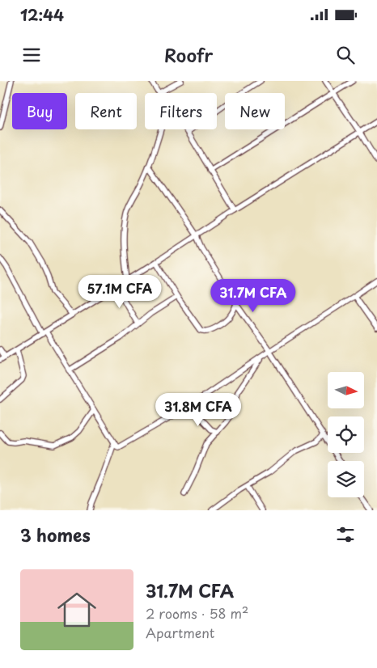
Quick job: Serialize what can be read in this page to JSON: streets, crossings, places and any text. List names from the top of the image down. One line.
{"north":"right","page":{"status":"12:44","header":"Roofr","chip":["Buy","Rent","Filters","New"],"price":["57.1M CFA","31.7M CFA","31.8M CFA"],"heading":"3 homes","list":[{"name":"31.7M CFA","note":"2 rooms · 58 m² · Apartment"}]}}
